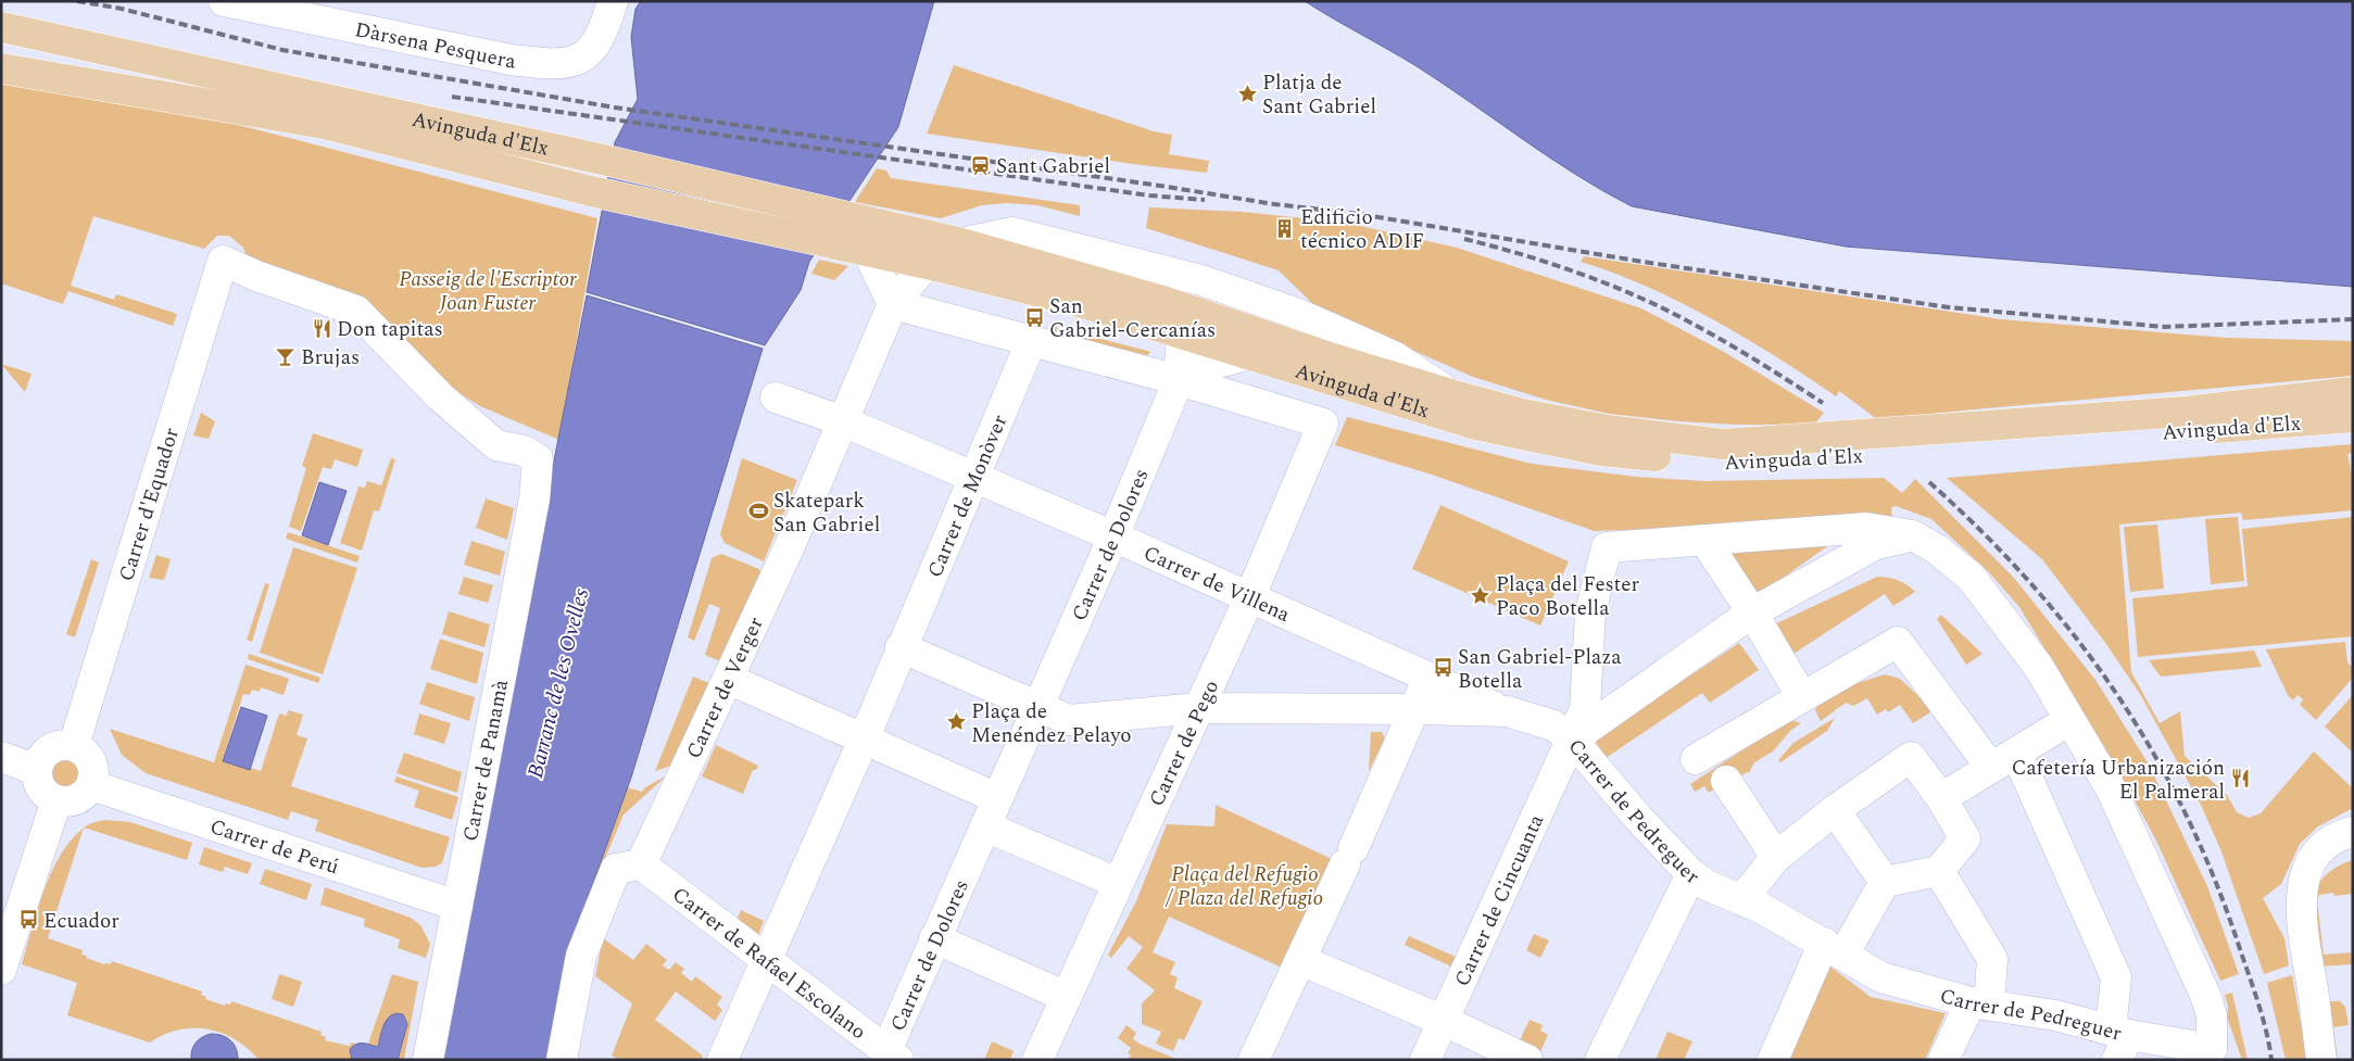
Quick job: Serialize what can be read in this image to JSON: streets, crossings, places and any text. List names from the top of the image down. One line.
{"streets":{"main road":["Avinguda d'Elx"],"street":["Dàrsena Pesquera","Carrer de Monòver","Carrer d'Equador","Carrer de Dolores","Carrer de Villena","Carrer de Verger","Carrer de Pego","Carrer de Panamà","Carrer de Pedreguer","Carrer de Perú","Carrer de Cincuanta","Carrer de Rafael Escolano"]},"crossings":[["Avinguda d'Elx","Carrer de Verger"],["Carrer de Monòver","Carrer de Villena"],["Carrer d'Equador","Carrer de Panamà"],["Carrer d'Equador","Carrer de Perú"],["Carrer de Dolores","Carrer de Villena"],["Carrer de Dolores","Carrer de Pego"],["Carrer de Dolores","Carrer de Pedreguer"],["Carrer de Dolores","Carrer de Rafael Escolano"],["Carrer de Villena","Carrer de Verger"],["Carrer de Villena","Carrer de Pego"],["Carrer de Villena","Carrer de Pedreguer"],["Carrer de Verger","Carrer de Rafael Escolano"],["Carrer de Pego","Carrer de Pedreguer"],["Carrer de Panamà","Carrer de Perú"],["Carrer de Pedreguer","Carrer de Cincuanta"]],"water":["Barranc de les Ovelles"],"parks":["Passeig de l'Escriptor Joan Fuster","Plaça del Refugio / Plaza del Refugio"],"places":{"place":["Platja de Sant Gabriel","Plaça del Fester Paco Botella","Plaça de Menéndez Pelayo"],"station":["Sant Gabriel"],"building":["Edificio técnico ADIF"],"bus stop":["San Gabriel-Cercanías","San Gabriel-Plaza Botella","Ecuador"],"restaurant":["Don tapitas","Cafetería Urbanización El Palmeral"],"bar":["Brujas"],"sports":["Skatepark San Gabriel"]}}
